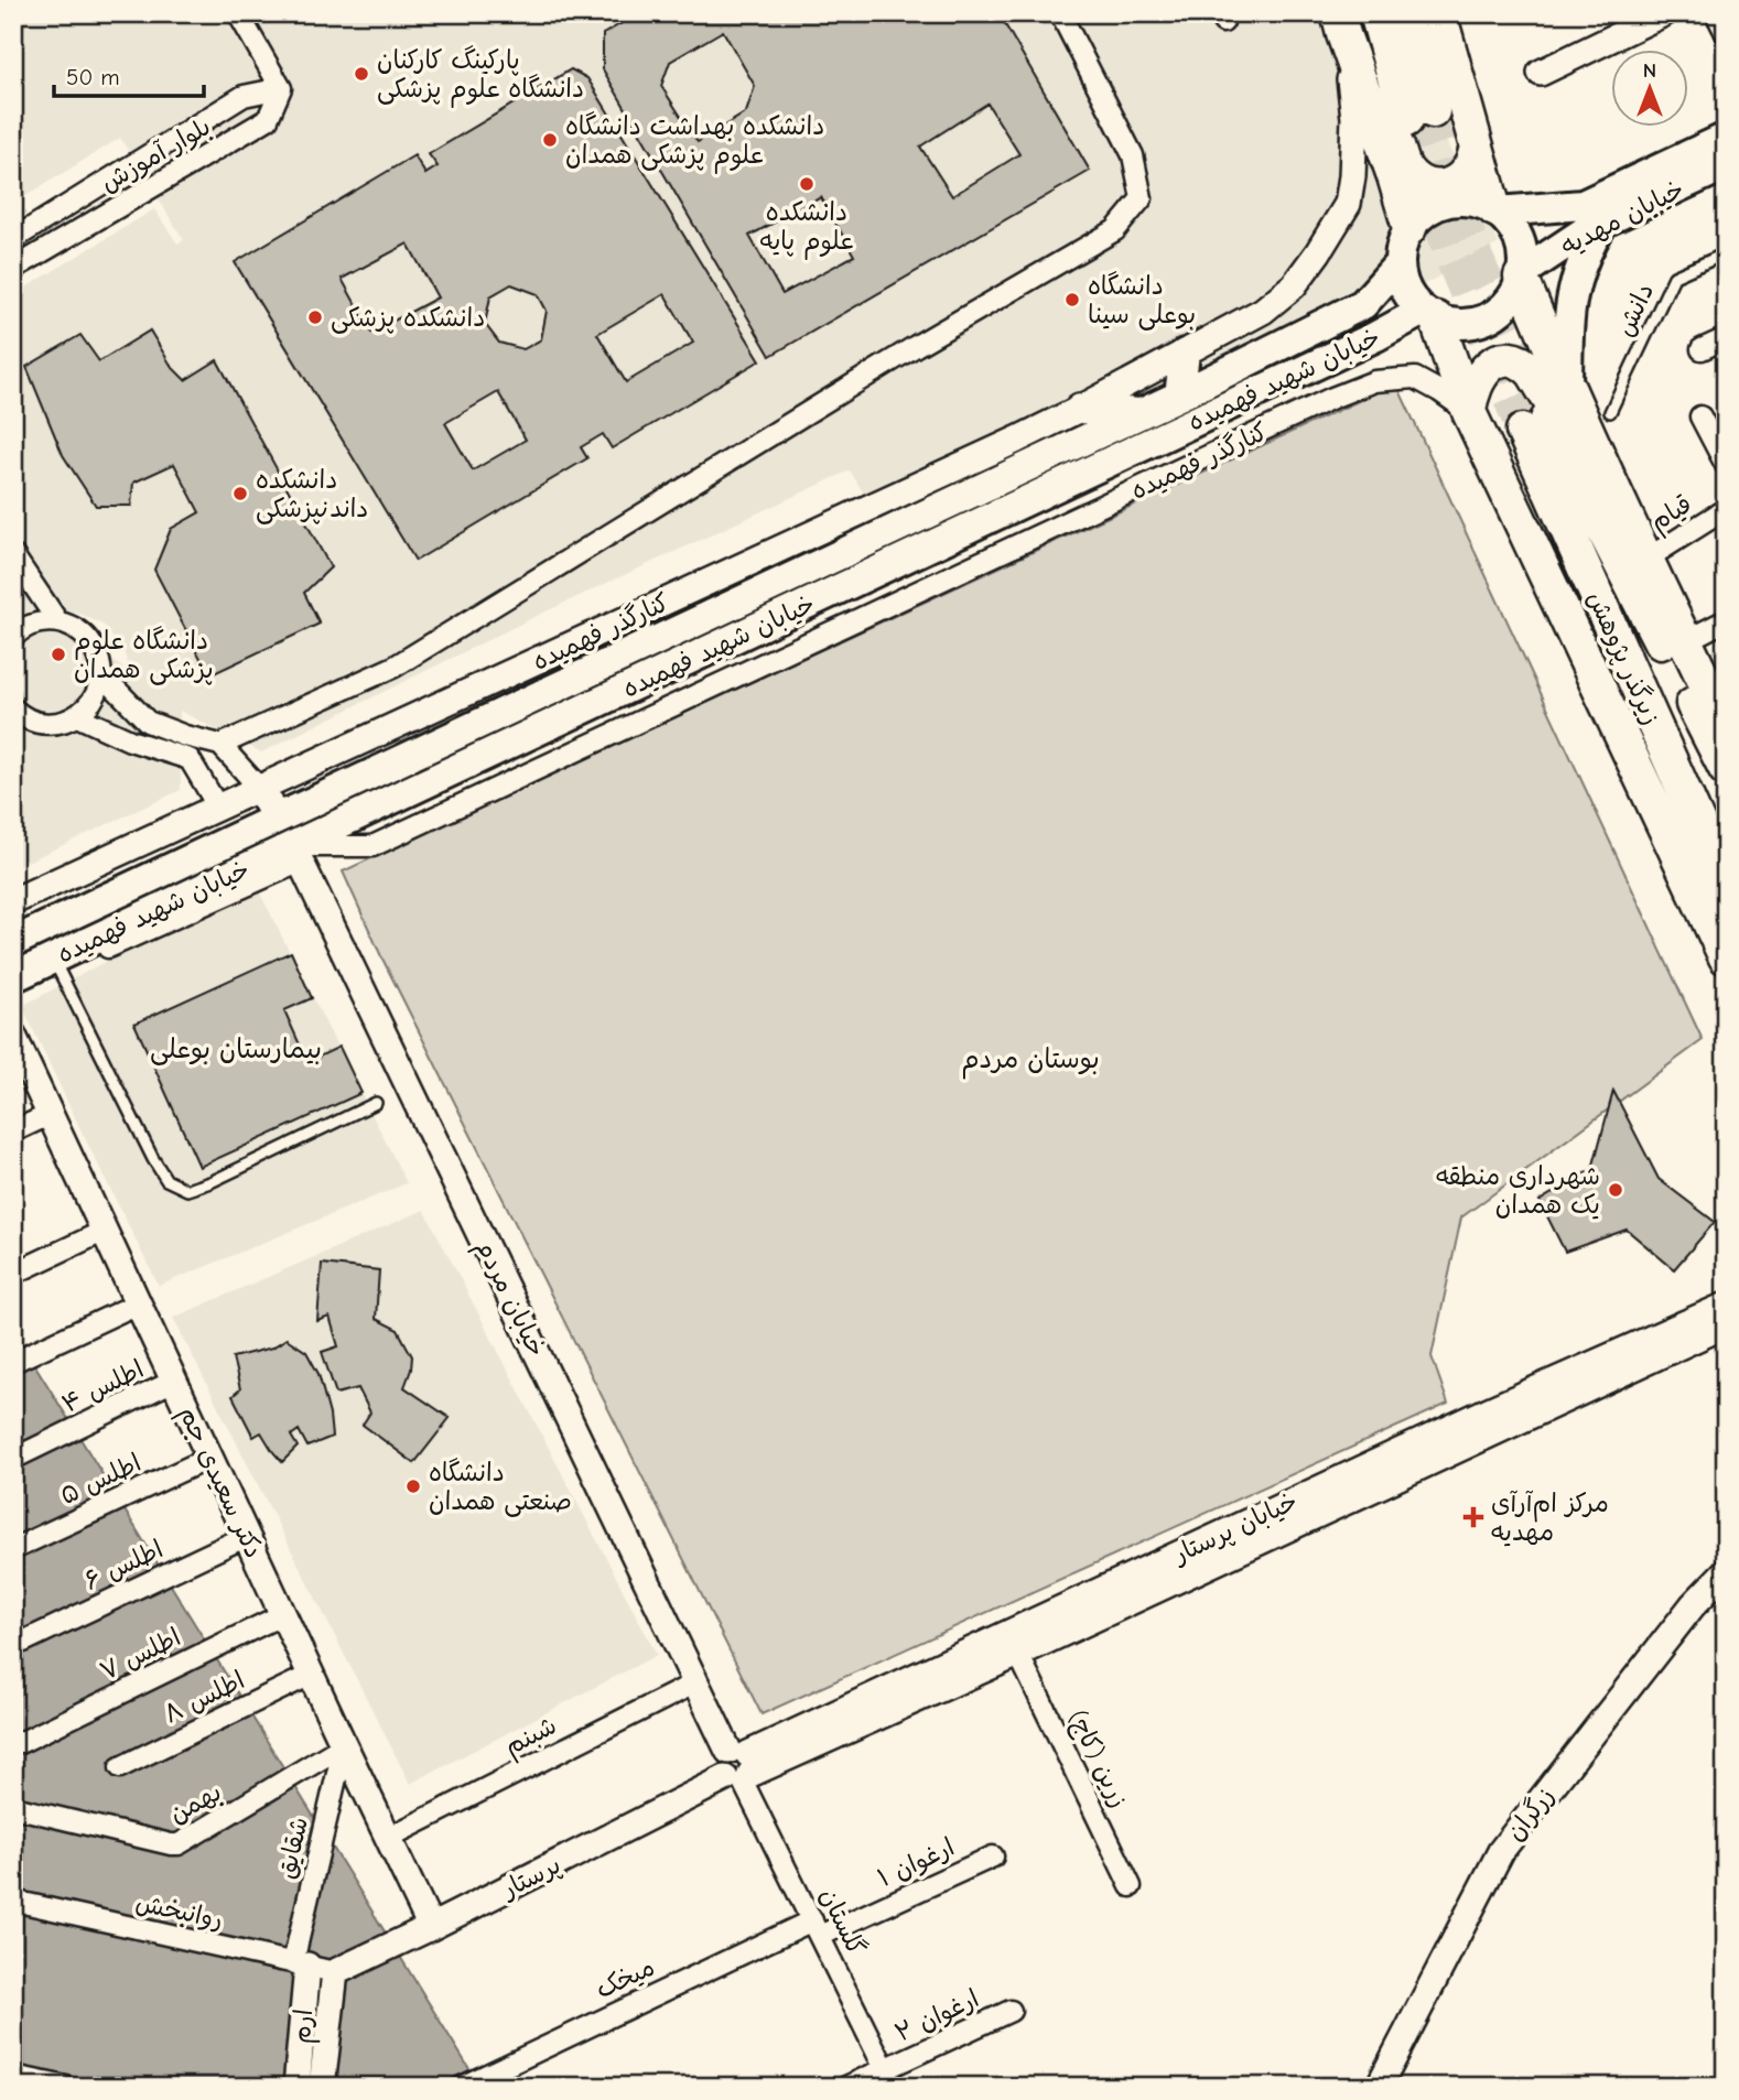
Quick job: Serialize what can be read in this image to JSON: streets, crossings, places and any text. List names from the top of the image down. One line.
{"streets":{"highway":["زیرگذر پژوهش"],"main road":["خیابان مهدیه","خیابان شهید فهمیده"],"street":["بلوار آموزش","کنارگذر فهمیده","قیام","خیابان مردم","اطلس ۴","اطلس ۵","دکتر سعیدی جم","خیابان پرستار","اطلس ۶","اطلس ۷","اطلس ۸","شبنم","زرین (کاج)","بهمن","زرگران","شقایق","ارغوان ۱","پرستار","روانبخش","گلستان","میخک","ارغوان ۲","ارم"],"lane":["دانش"]},"crossings":[["خیابان مهدیه","خیابان شهید فهمیده"],["خیابان شهید فهمیده","کنارگذر فهمیده"],["خیابان شهید فهمیده","خیابان مردم"],["کنارگذر فهمیده","خیابان مردم"],["خیابان مردم","خیابان پرستار"],["خیابان مردم","شبنم"],["خیابان مردم","پرستار"],["خیابان مردم","گلستان"],["اطلس ۴","دکتر سعیدی جم"],["اطلس ۵","دکتر سعیدی جم"],["دکتر سعیدی جم","اطلس ۶"],["دکتر سعیدی جم","اطلس ۷"],["دکتر سعیدی جم","اطلس ۸"],["دکتر سعیدی جم","شبنم"],["دکتر سعیدی جم","بهمن"],["دکتر سعیدی جم","شقایق"],["دکتر سعیدی جم","پرستار"],["خیابان پرستار","زرین (کاج)"],["خیابان پرستار","پرستار"],["خیابان پرستار","گلستان"],["بهمن","شقایق"],["شقایق","روانبخش"],["شقایق","ارم"],["ارغوان ۱","گلستان"],["ارغوان ۱","میخک"],["پرستار","روانبخش"],["پرستار","گلستان"],["پرستار","ارم"],["روانبخش","ارم"],["گلستان","میخک"],["گلستان","ارغوان ۲"]],"districts":["بیمارستان بوعلی","بوستان مردم"],"places":{"other":["پارکینگ کارکنان دانشگاه علوم پزشکی","دانشکده بهداشت دانشگاه علوم پزشکی همدان","دانشکده علوم پایه","دانشگاه بوعلی سینا","دانشکده پزشکی","دانشکده داندنپزشکی","دانشگاه علوم پزشکی همدان","شهرداری منطقه یک همدان","دانشگاه صنعتی همدان"],"health":["مرکز ام‌آر‌آی مهدیه"]},"scale_bar":"50 m","north":"top"}
